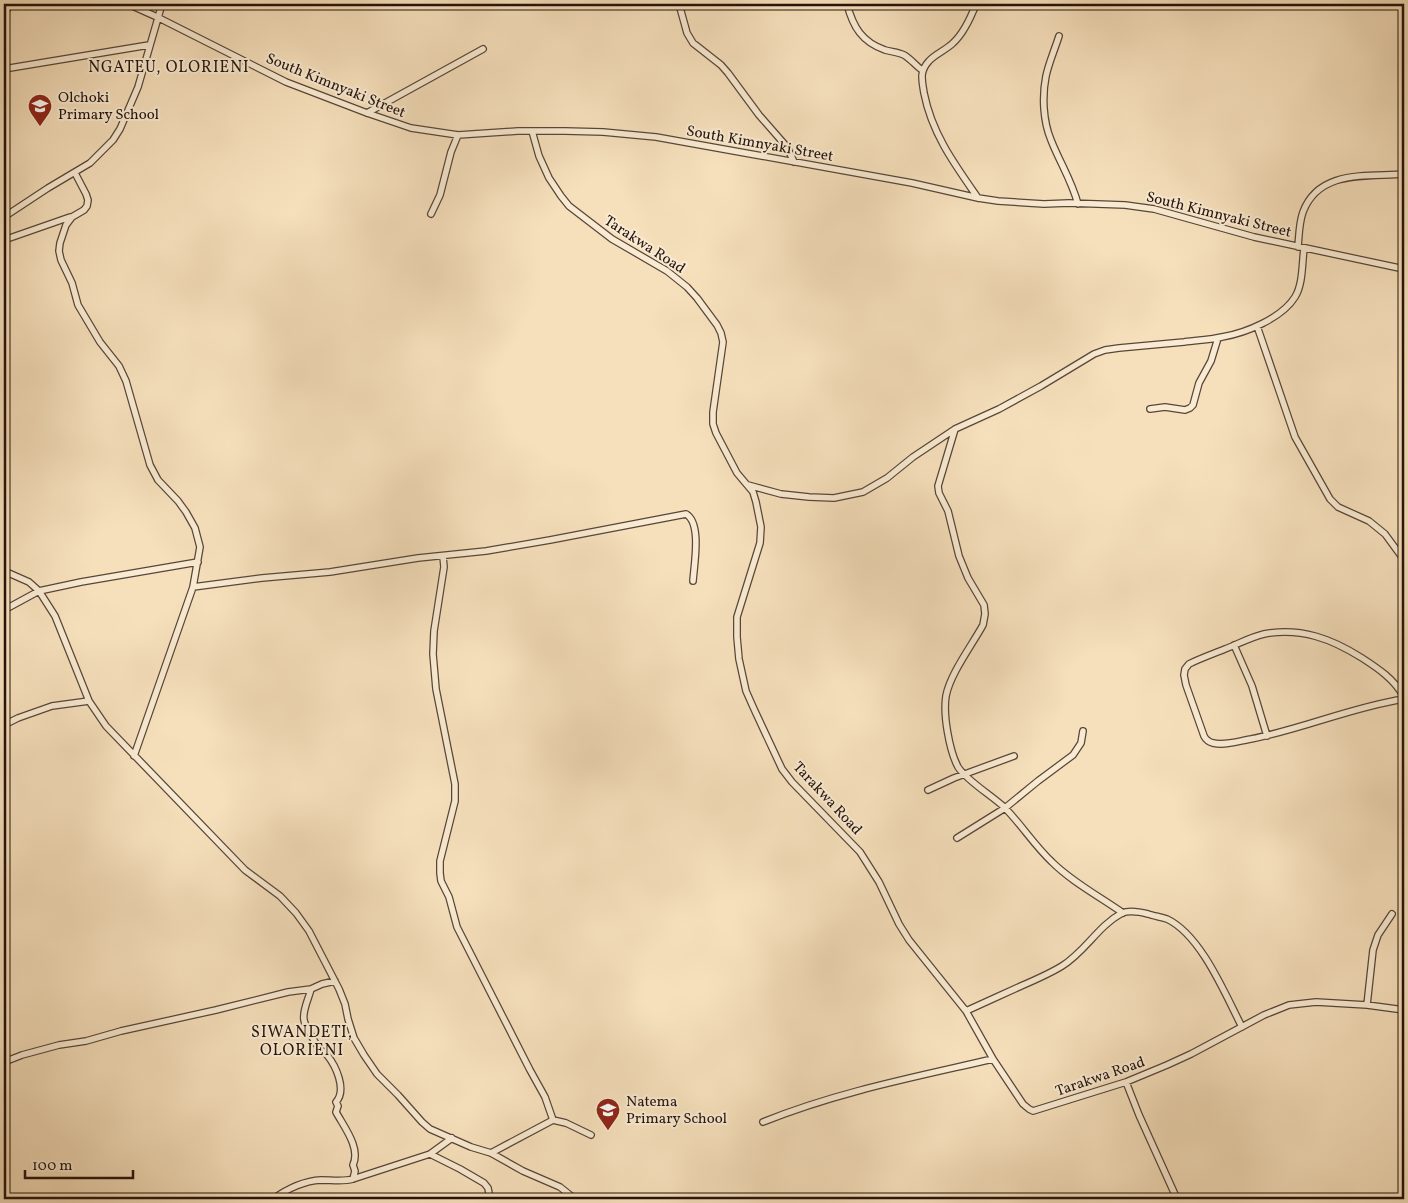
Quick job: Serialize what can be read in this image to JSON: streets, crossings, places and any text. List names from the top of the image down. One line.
{"streets":{"street":["South Kimnyaki Street","Tarakwa Road"]},"crossings":[["South Kimnyaki Street","Tarakwa Road"]],"districts":["NGATEU, OLORIENI","SIWANDETI, OLORIENI"],"places":{"school or university":["Olchoki Primary School","Natema Primary School"]},"scale_bar":"100 m"}
